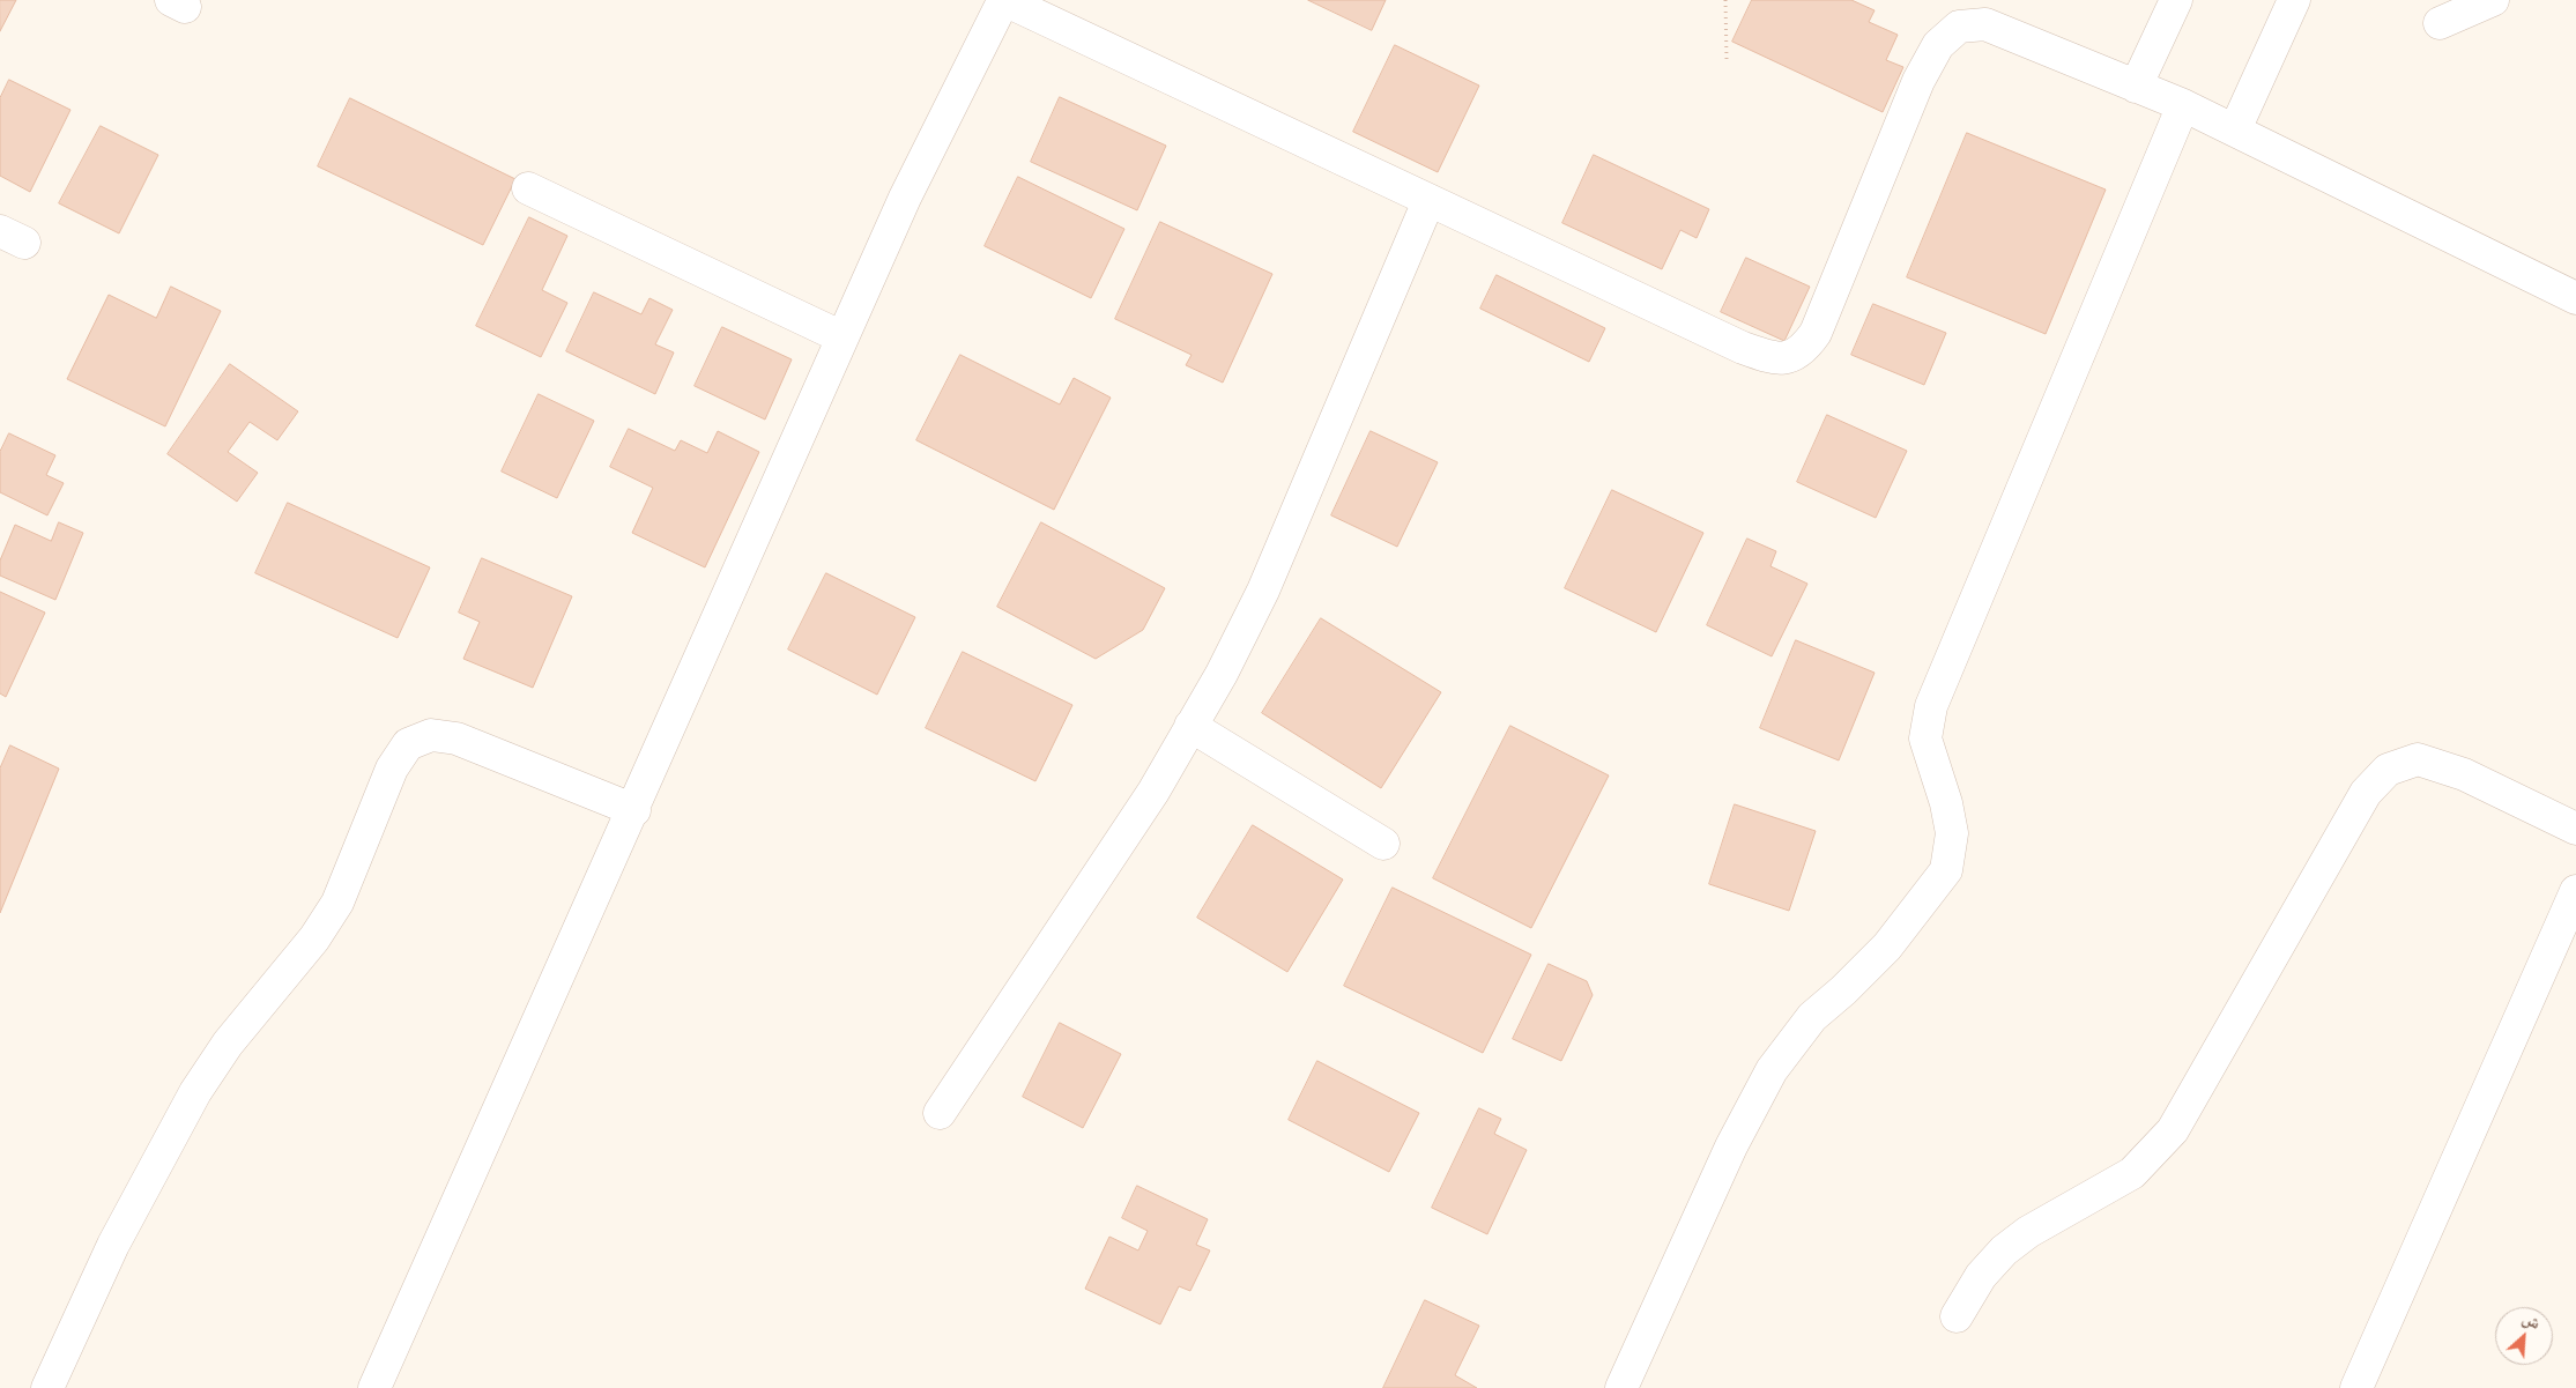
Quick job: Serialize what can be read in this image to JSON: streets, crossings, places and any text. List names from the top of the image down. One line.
{"north":"top right"}
